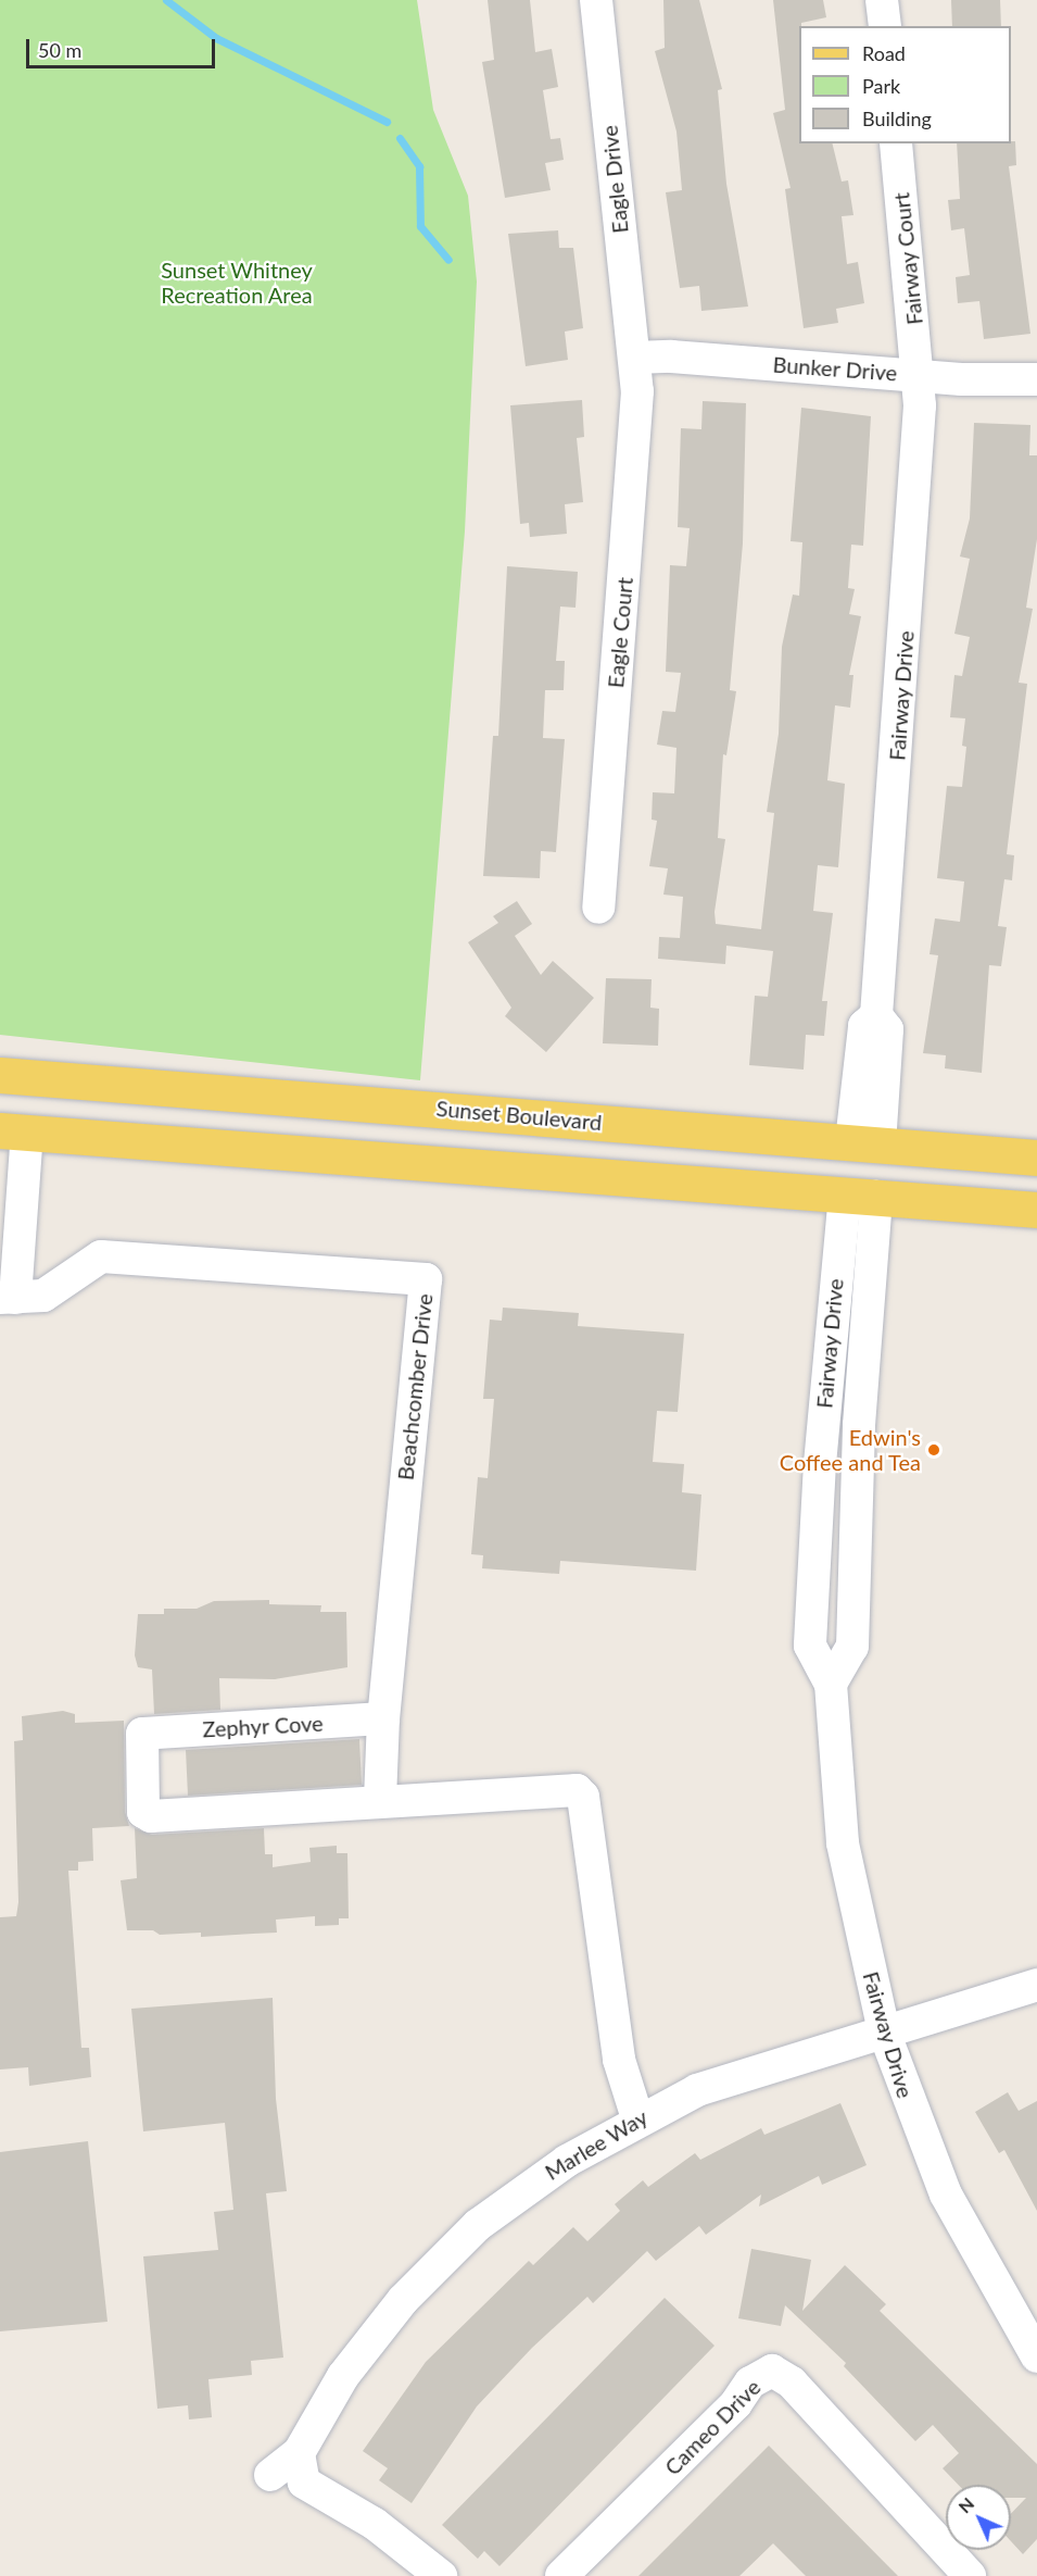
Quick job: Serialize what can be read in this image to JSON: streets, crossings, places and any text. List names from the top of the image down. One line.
{"streets":{"main road":["Sunset Boulevard"],"street":["Eagle Drive","Fairway Court","Bunker Drive","Eagle Court","Fairway Drive","Beachcomber Drive","Zephyr Cove","Marlee Way","Cameo Drive"]},"crossings":[["Eagle Drive","Bunker Drive"],["Eagle Drive","Eagle Court"],["Fairway Court","Bunker Drive"],["Fairway Court","Fairway Drive"],["Bunker Drive","Eagle Court"],["Bunker Drive","Fairway Drive"],["Fairway Drive","Sunset Boulevard"],["Fairway Drive","Marlee Way"],["Beachcomber Drive","Zephyr Cove"]],"parks":["Sunset Whitney Recreation Area"],"places":["Edwin's Coffee and Tea"],"legend":["Road","Park","Building"],"scale_bar":"50 m","north":"top left"}
